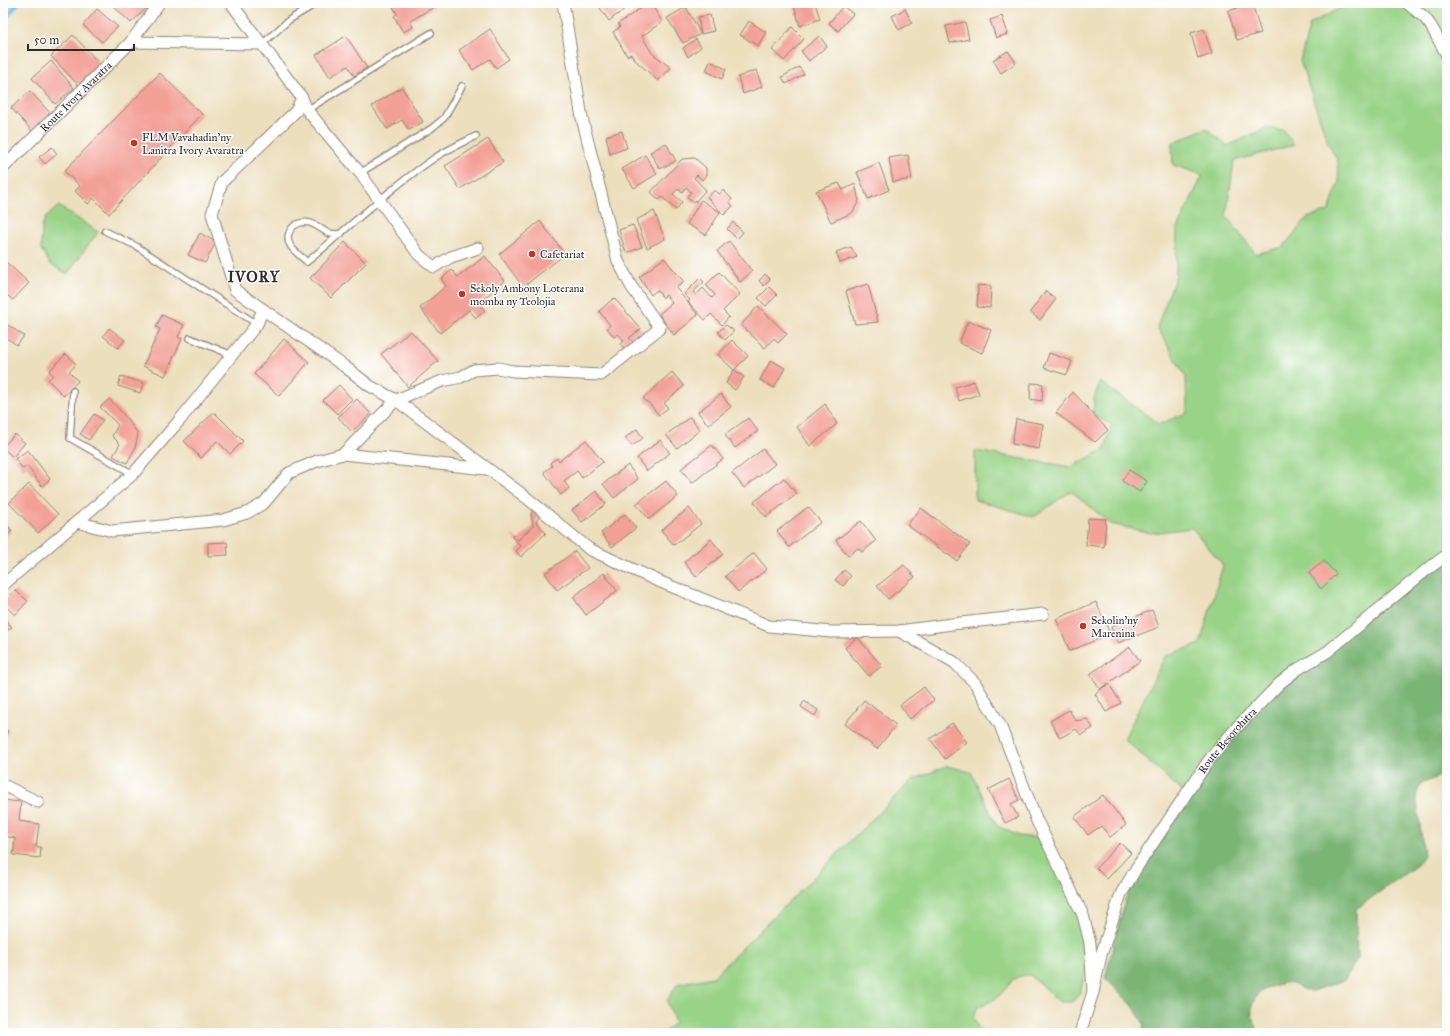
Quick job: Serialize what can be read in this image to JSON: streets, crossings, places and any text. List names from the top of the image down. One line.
{"streets":{"street":["Route Ivory Avaratra","Route Besorohitra"]},"districts":["IVORY"],"places":["FLM Vavahadin'ny Lanitra Ivory Avaratra","Cafetariat","Sekoly Ambony Loterana momba ny Teolojia","Sekolin'ny Marenina"],"scale_bar":"50 m"}
